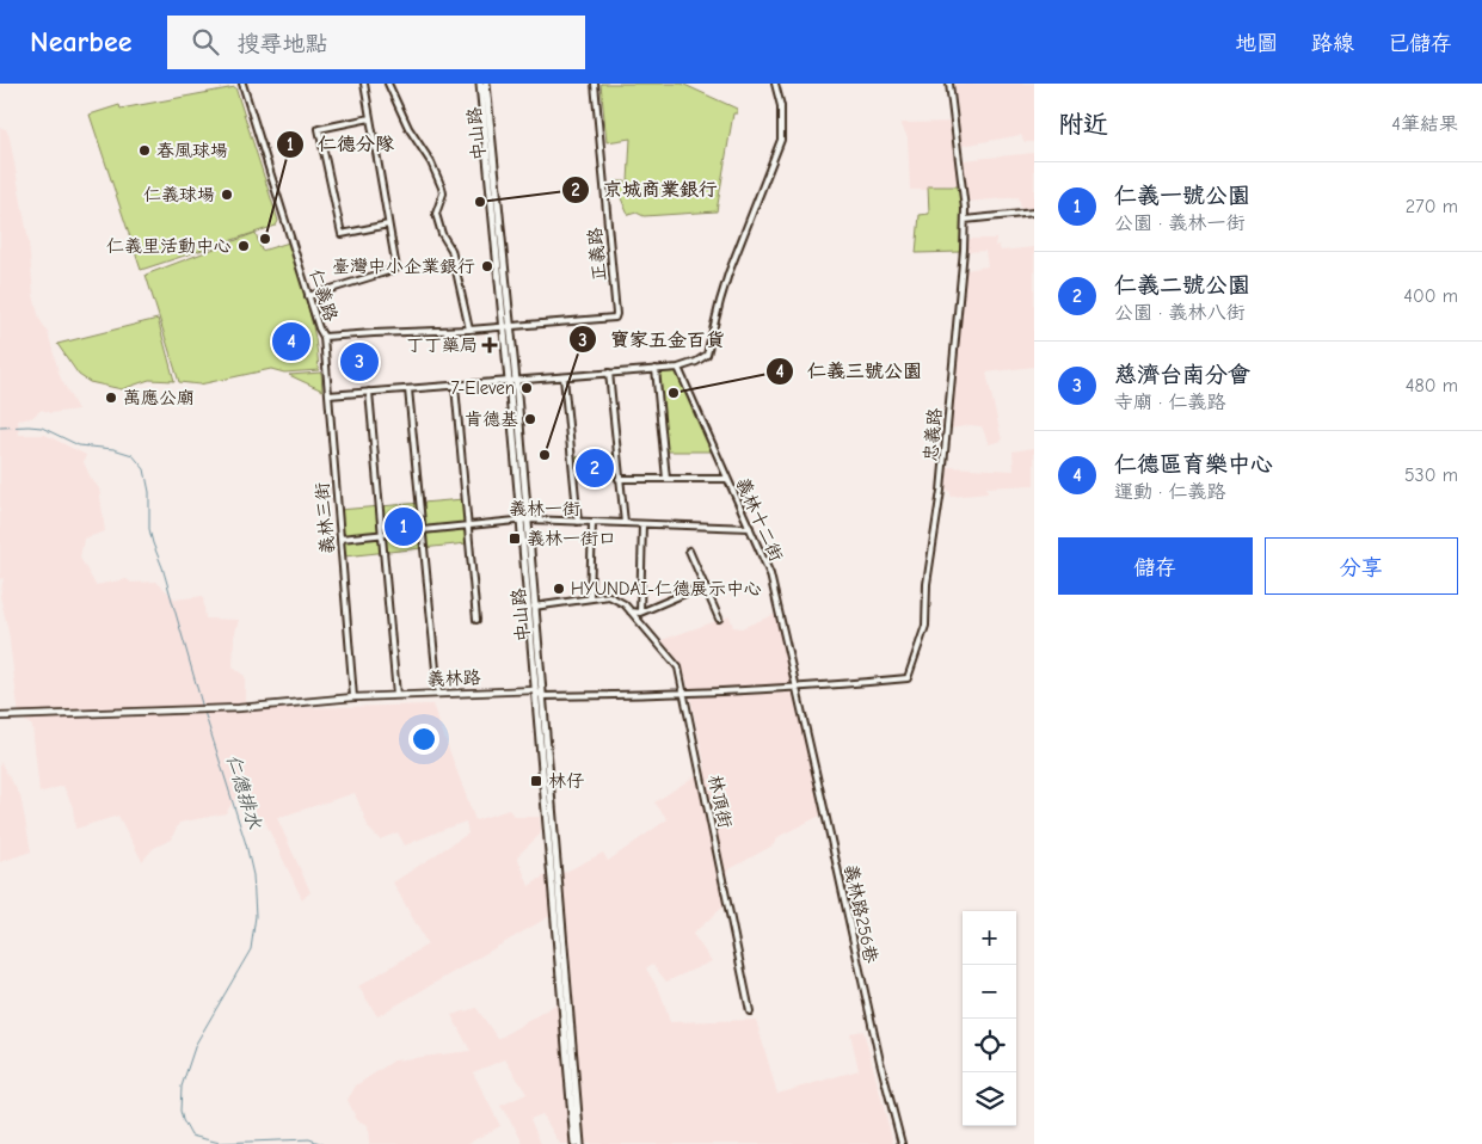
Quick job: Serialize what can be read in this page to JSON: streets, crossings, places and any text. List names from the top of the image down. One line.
{"streets":{"main road":["中山路"],"street":["正義路","仁義路","忠義路","義林一街","義林三街","義林十二街","義林路","林頂街","義林路256巷"]},"crossings":[["中山路","正義路"],["中山路","仁義路"],["中山路","義林一街"],["中山路","義林路"],["中山路","林頂街"],["正義路","仁義路"],["仁義路","義林三街"],["忠義路","義林十二街"],["忠義路","義林路256巷"],["義林一街","義林三街"],["義林一街","義林十二街"],["義林三街","義林路"],["義林十二街","義林路256巷"]],"water":["仁德排水"],"places":{"other":["春風球場","仁義球場","京城商業銀行","仁德分隊","仁義里活動中心","臺灣中小企業銀行","7-Eleven","仁義三號公園","萬應公廟","肯德基","寶家五金百貨","HYUNDAI-仁德展示中心"],"health":["丁丁藥局"],"transit":["義林一街口","林仔"]},"page":{"header":"Nearbee","search":"搜尋地點","nav":["地圖","路線","已儲存"],"heading":["附近","4筆結果"],"list":[{"mark":"1","name":"仁義一號公園","note":"公園 · 義林一街","value":"270 m"},{"mark":"2","name":"仁義二號公園","note":"公園 · 義林八街","value":"400 m"},{"mark":"3","name":"慈濟台南分會","note":"寺廟 · 仁義路","value":"480 m"},{"mark":"4","name":"仁德區育樂中心","note":"運動 · 仁義路","value":"530 m"}],"pins":["4","3","2","1"],"buttons":["儲存","分享"],"map_buttons":["+","−"]}}
